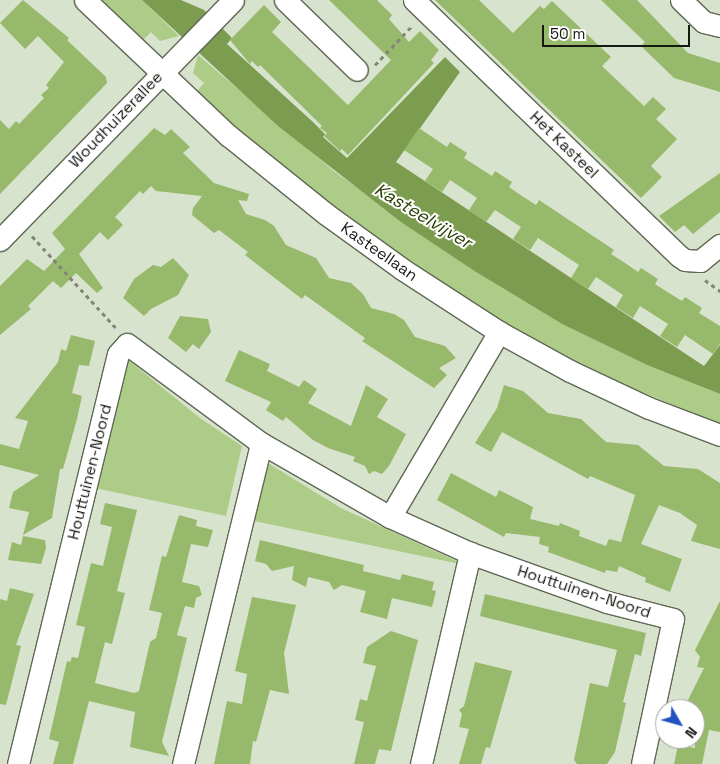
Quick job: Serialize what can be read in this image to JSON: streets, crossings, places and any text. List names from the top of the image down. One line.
{"streets":{"street":["Woudhuizerallee","Het Kasteel","Kasteellaan","Houttuinen-Noord"]},"crossings":[["Woudhuizerallee","Kasteellaan"]],"water":["Kasteelvijver"],"scale_bar":"50 m","north":"bottom right"}
